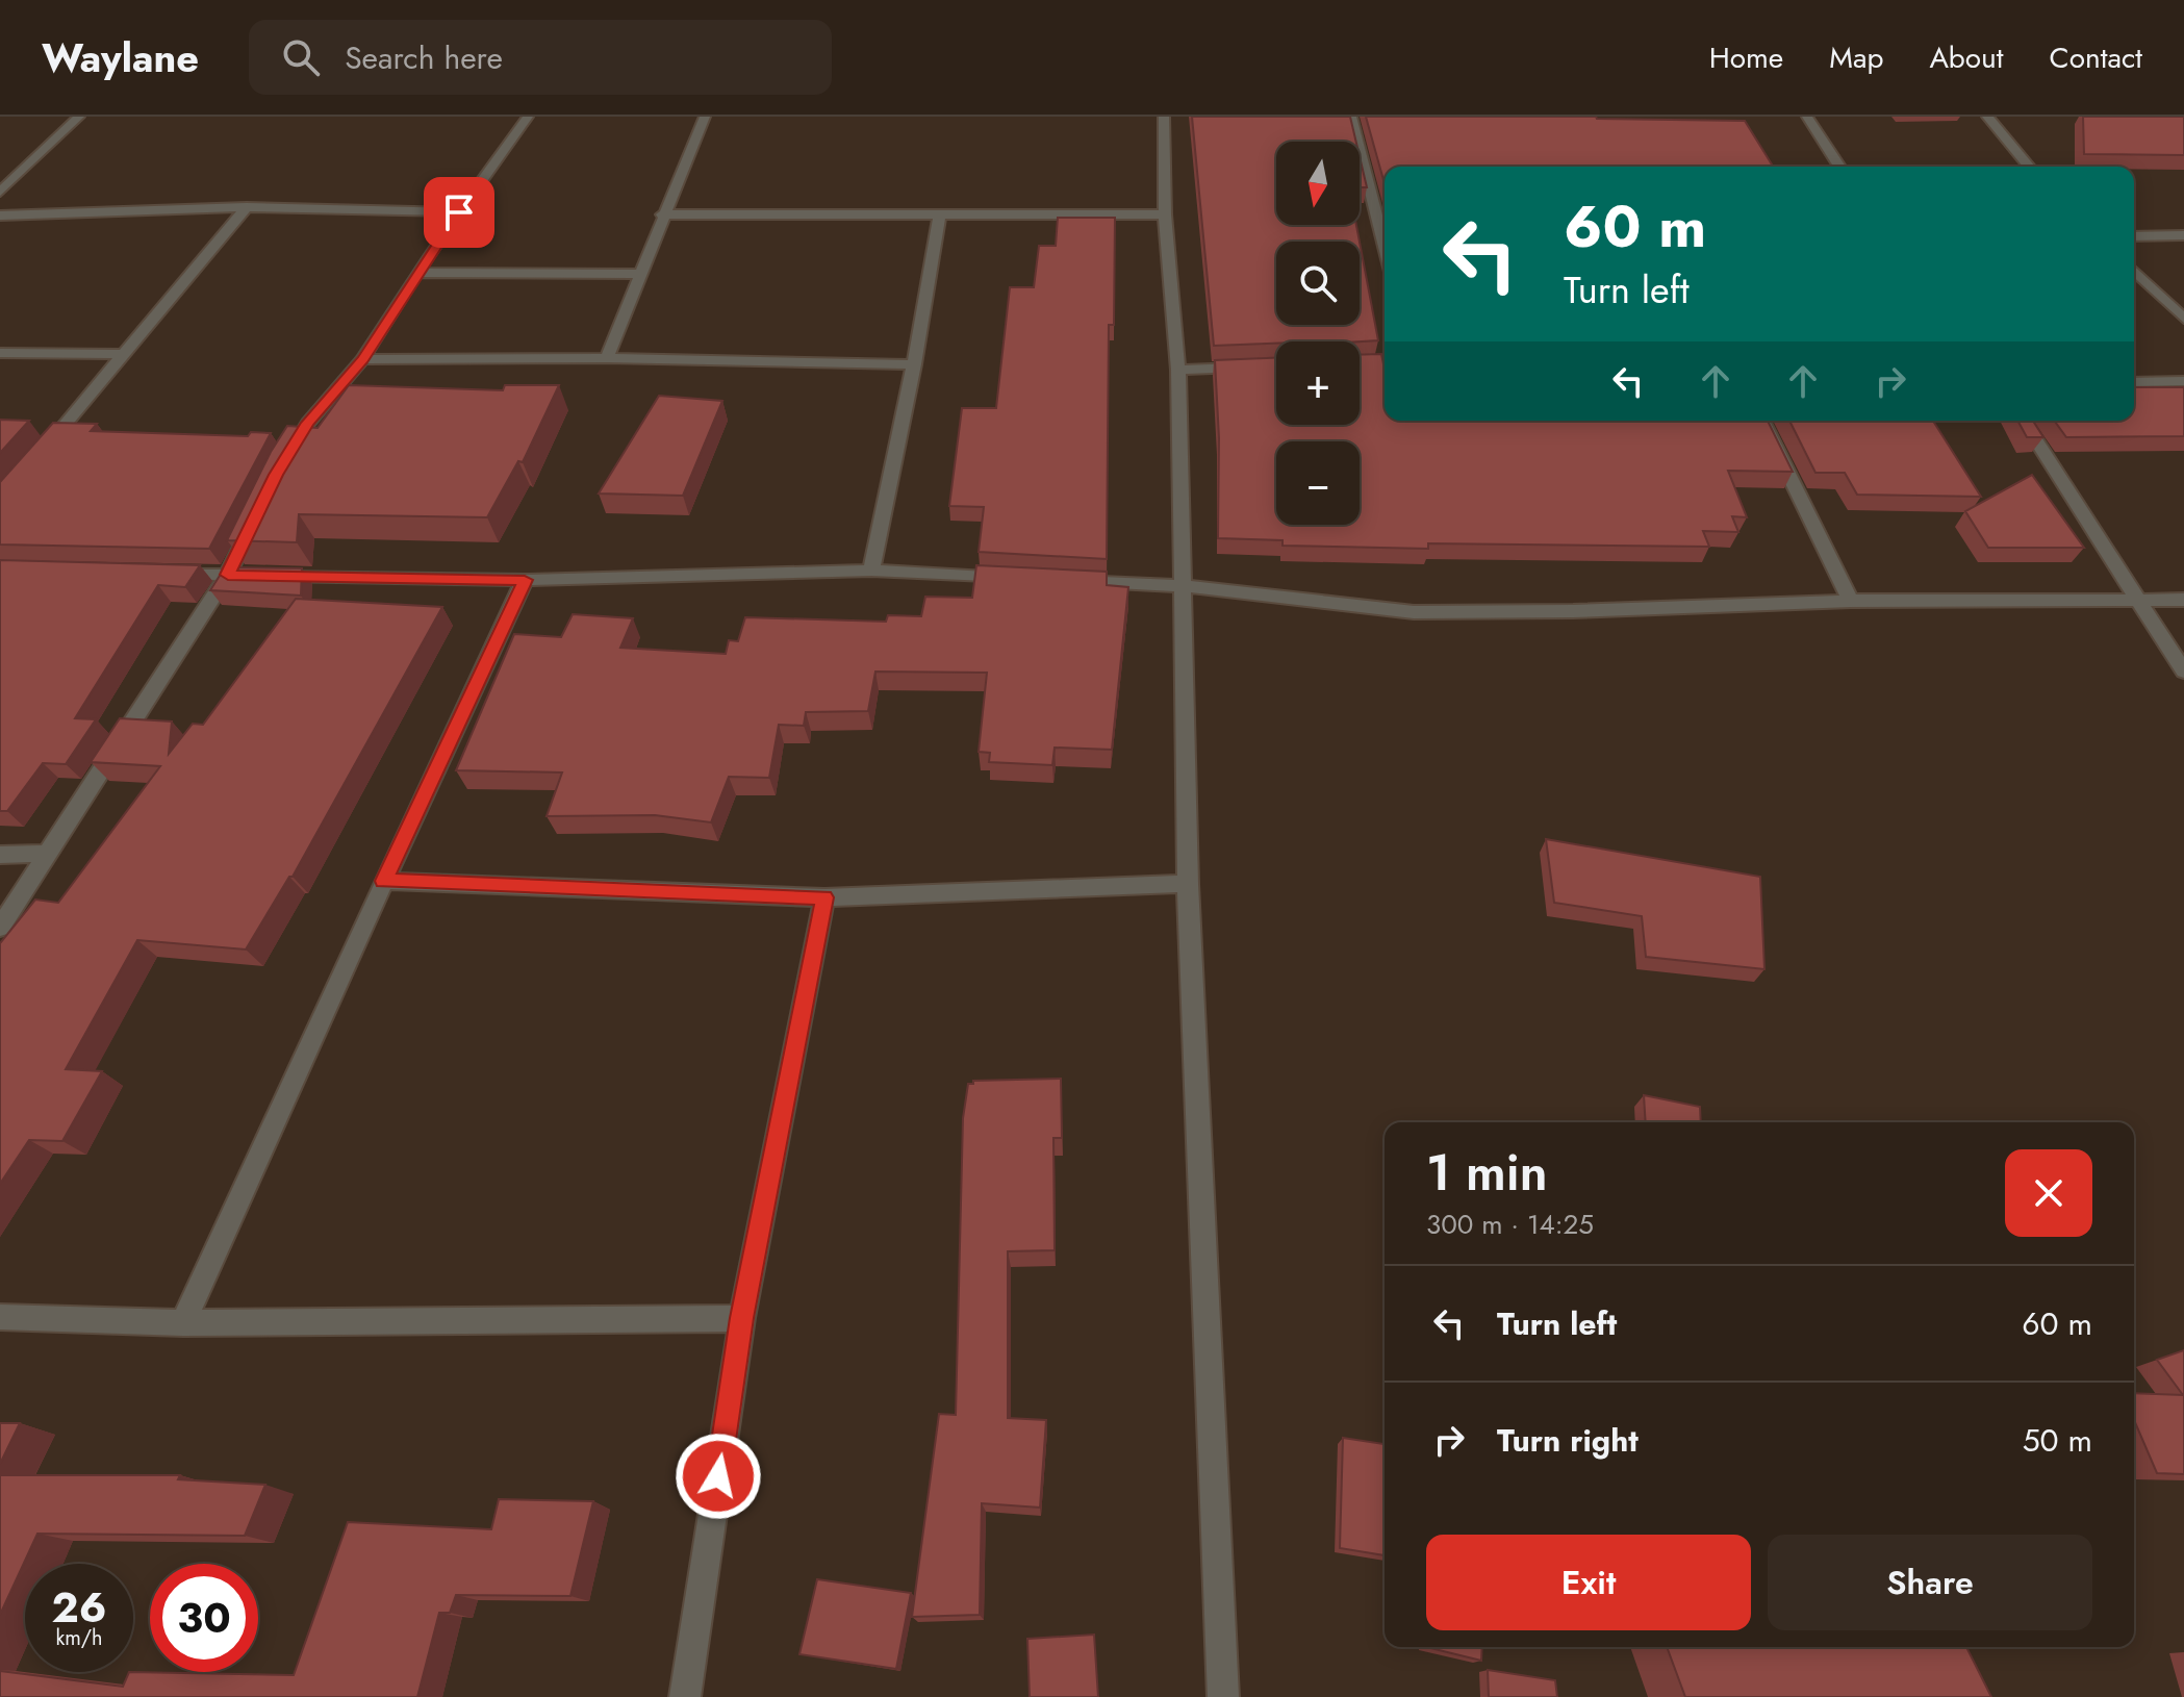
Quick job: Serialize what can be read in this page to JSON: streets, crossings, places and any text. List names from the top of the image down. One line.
{"north":"bottom","page":{"header":"Waylane","search":"Search here","nav":["Home","Map","About","Contact"],"map_buttons":["+","−"],"turn":["60 m","Turn left"],"heading":["1 min","300 m · 14:25"],"list":[{"name":"Turn left","value":"60 m"},{"name":"Turn right","value":"50 m"}],"buttons":["Exit","Share"],"speed":"26 km/h","limit":"30"}}
